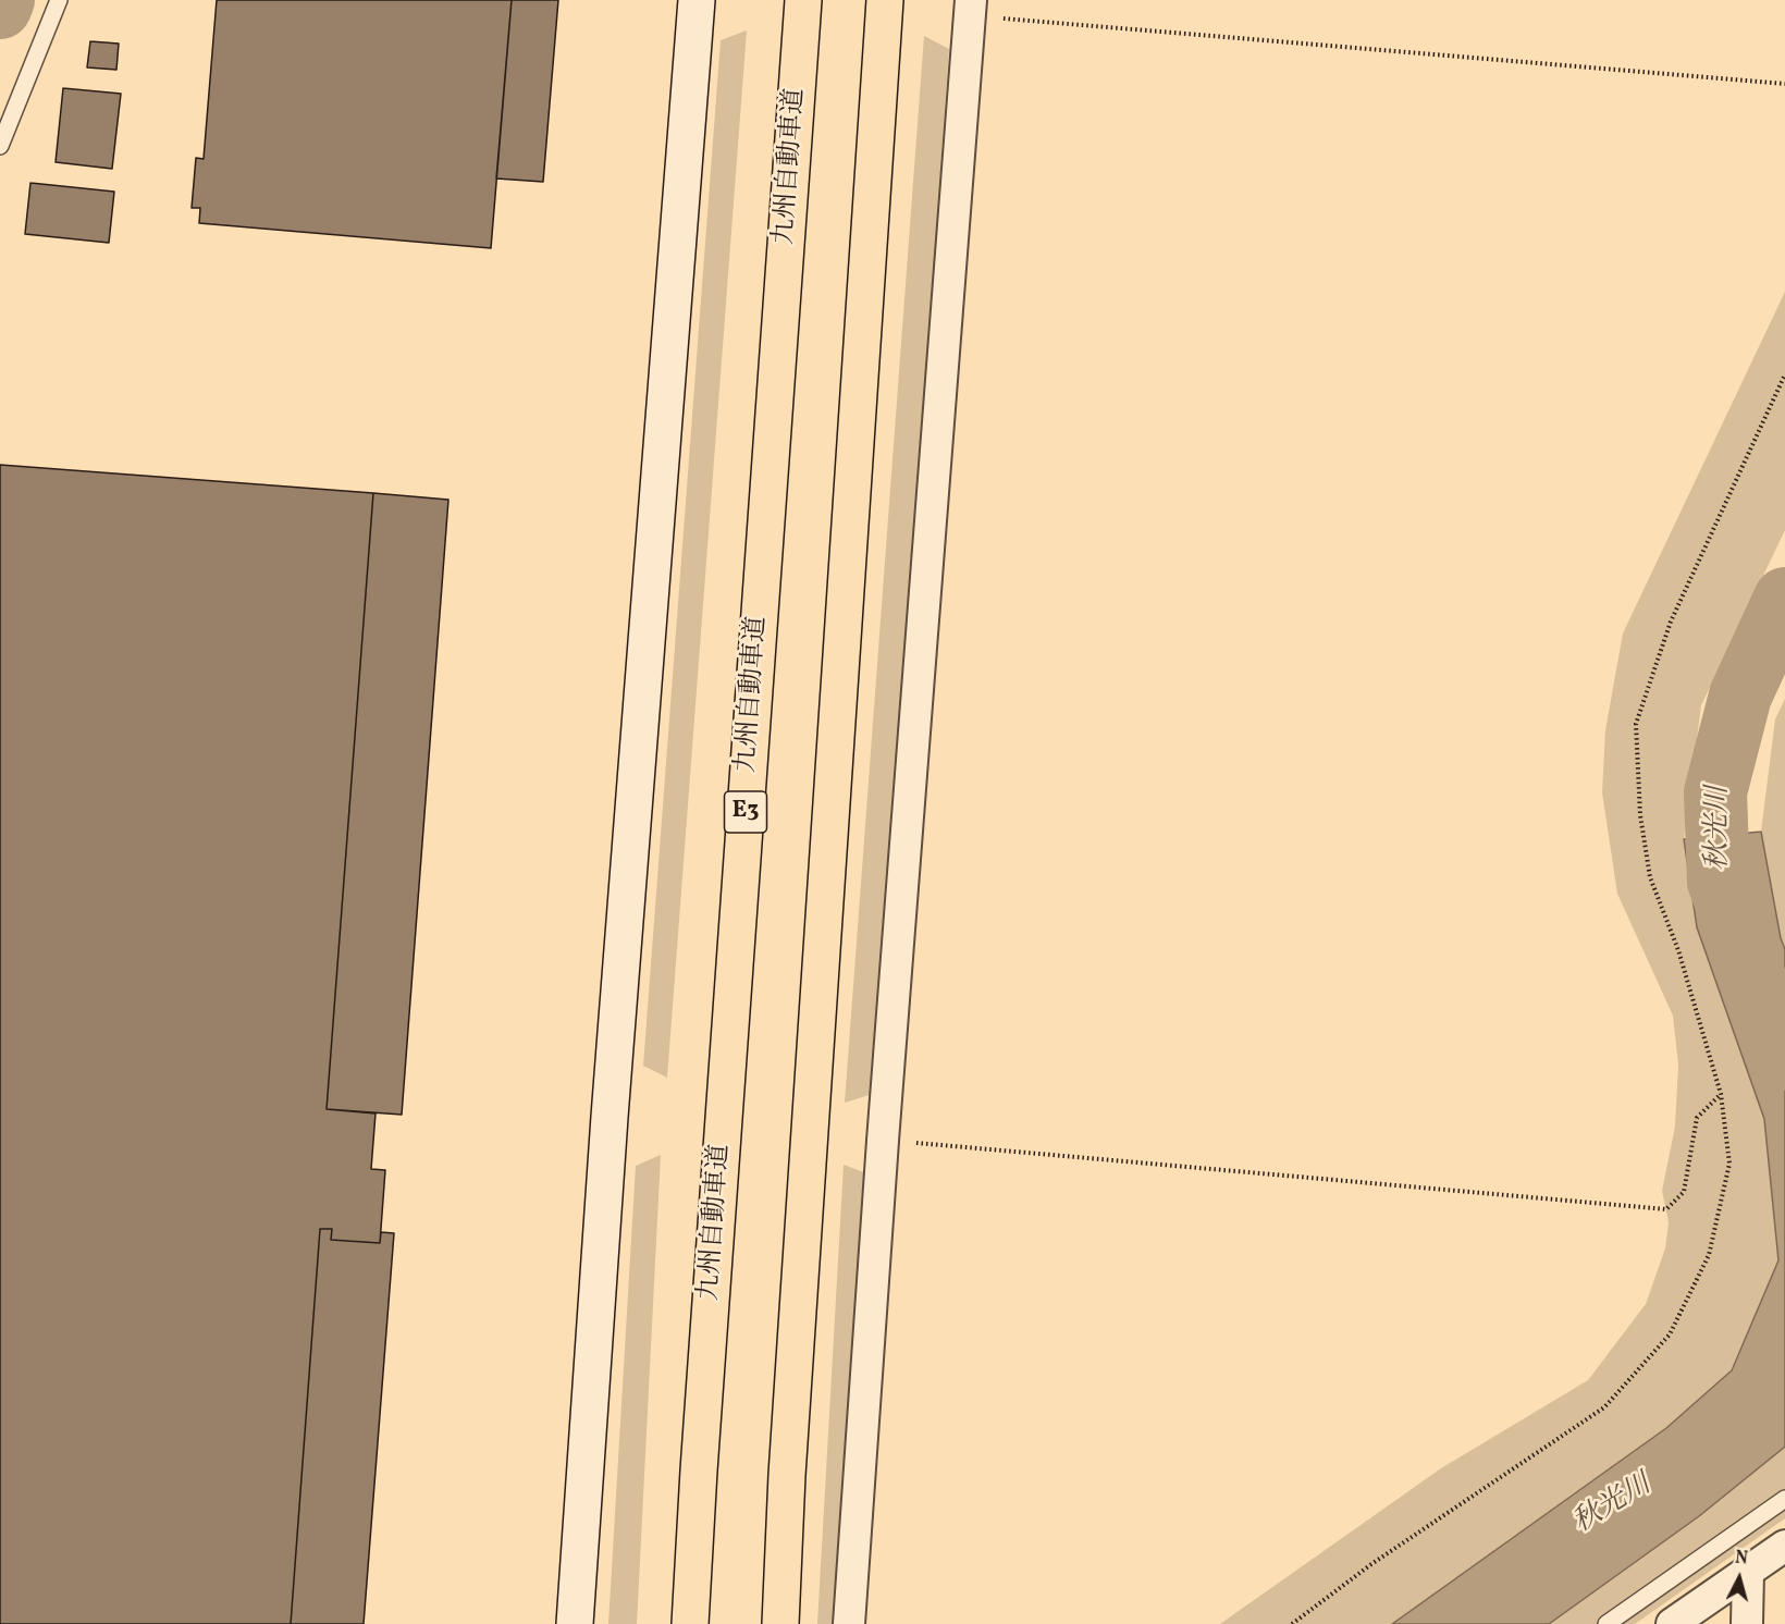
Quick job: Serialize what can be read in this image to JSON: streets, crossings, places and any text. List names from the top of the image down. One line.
{"streets":{"highway":["九州自動車道","E3"]},"water":["秋光川"],"north":"top"}
